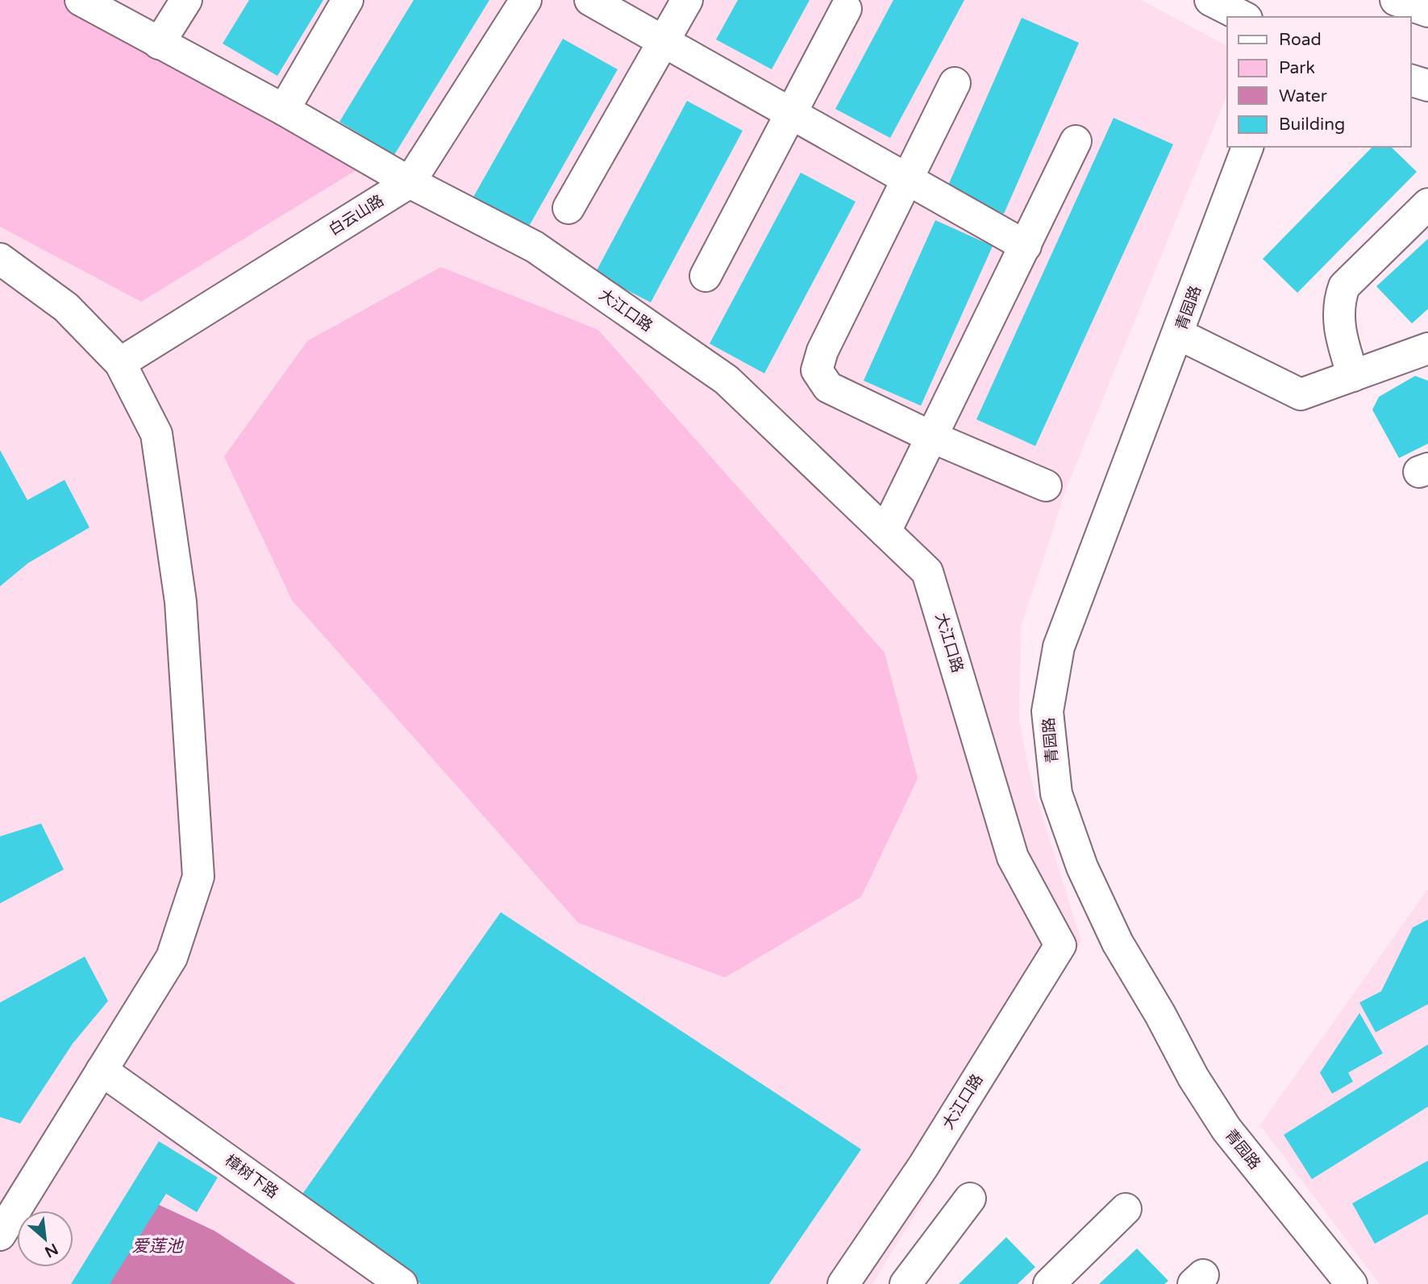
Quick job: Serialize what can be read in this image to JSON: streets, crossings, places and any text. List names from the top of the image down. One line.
{"streets":{"street":["白云山路","青园路","大江口路","樟树下路"]},"crossings":[["白云山路","大江口路"]],"water":["爱莲池"],"legend":["Road","Park","Water","Building"],"north":"bottom right"}
